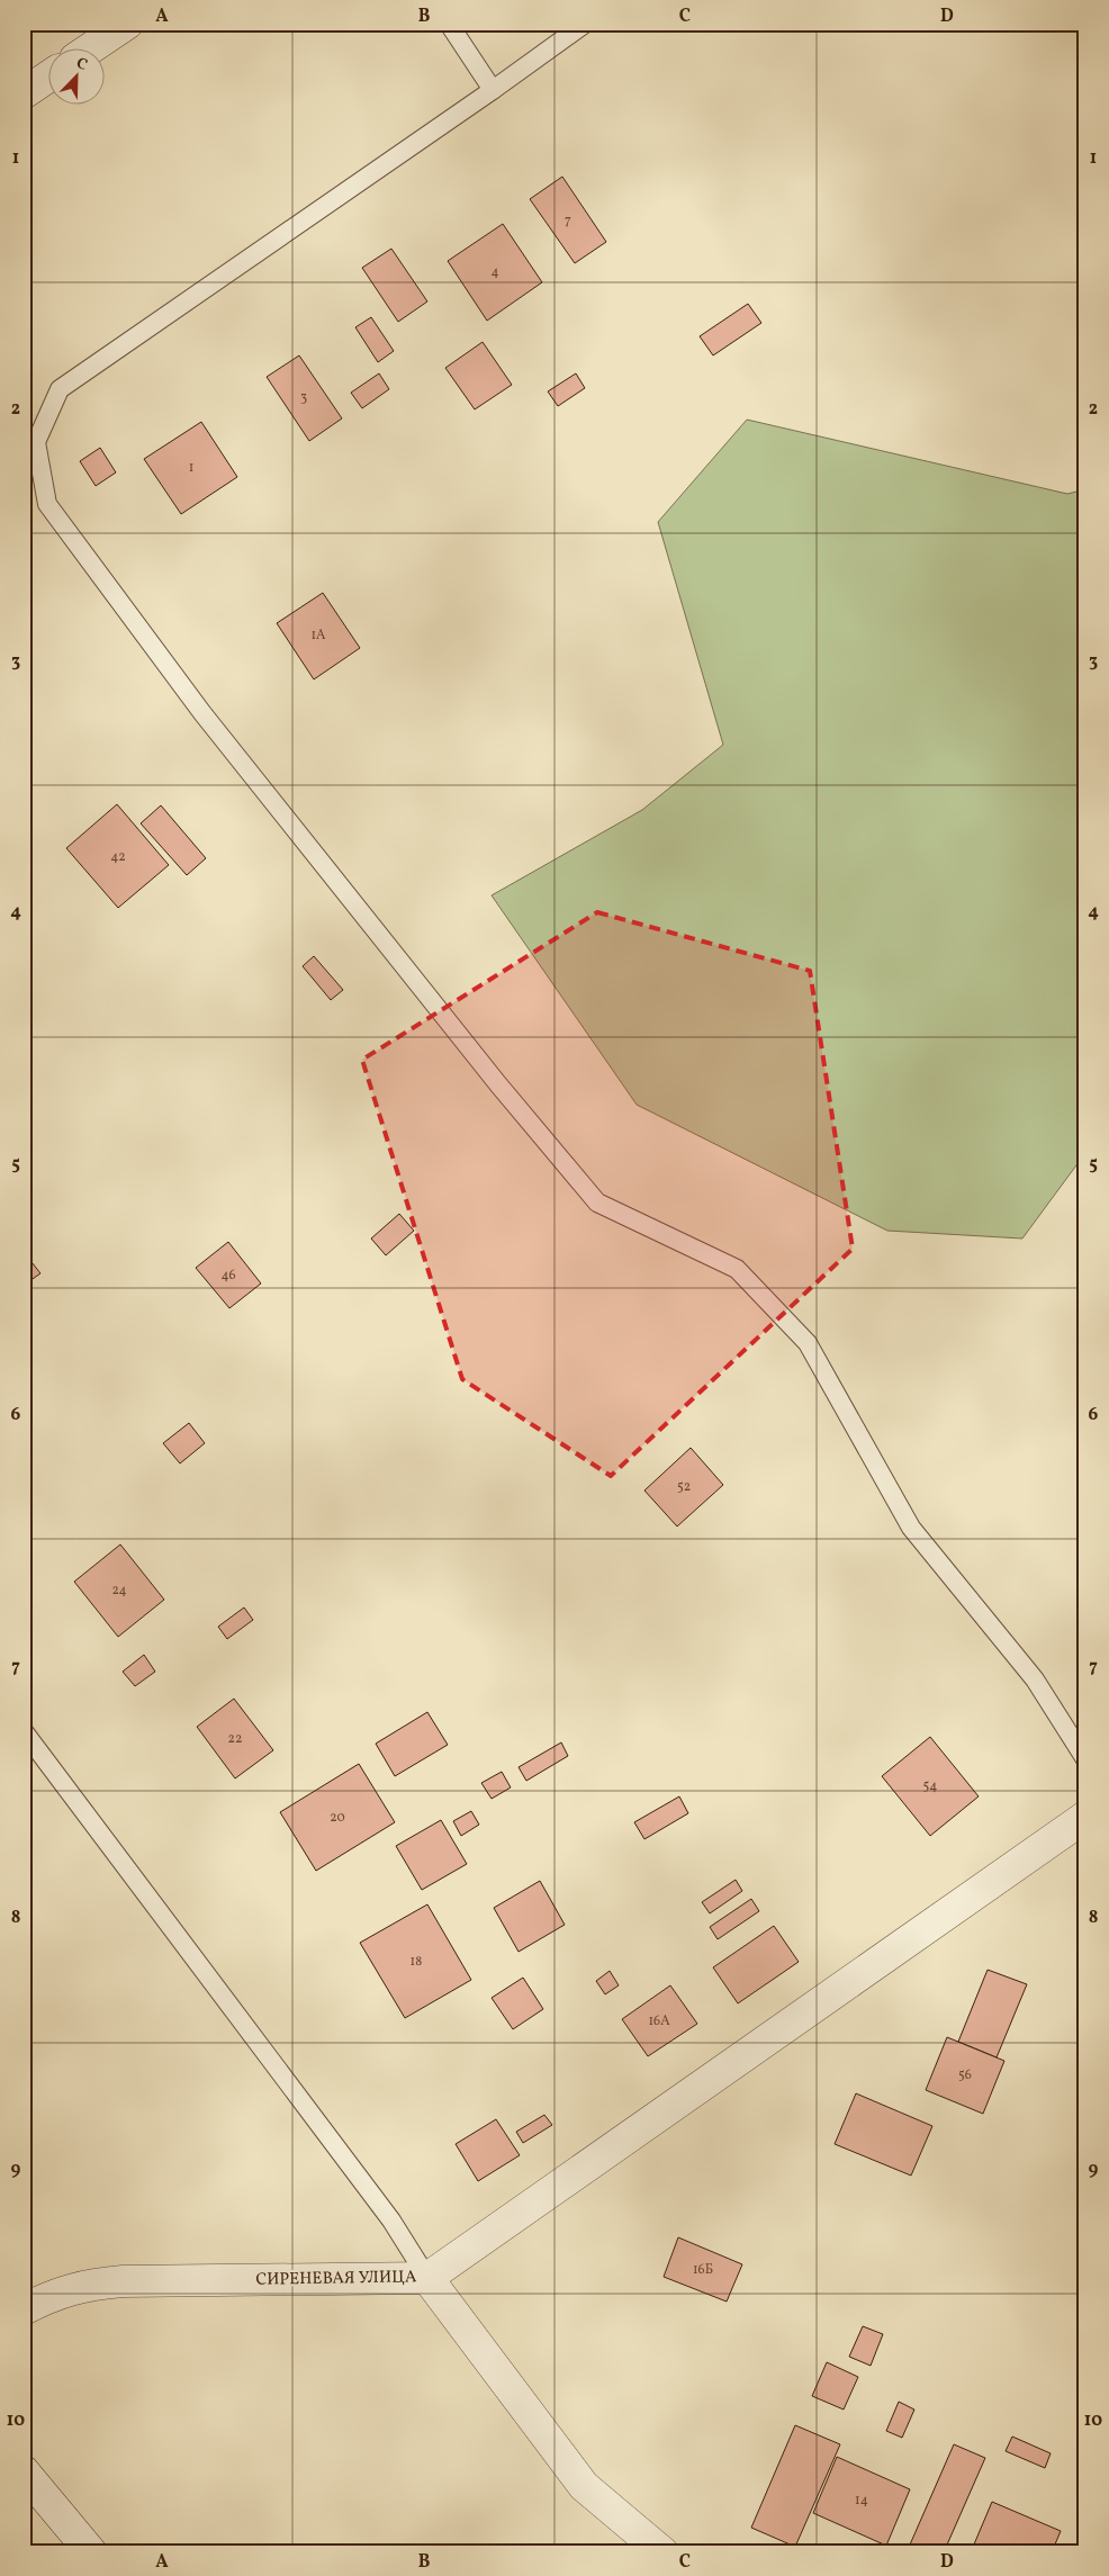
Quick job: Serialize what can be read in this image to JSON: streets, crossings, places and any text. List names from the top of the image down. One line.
{"streets":{"street":["СИРЕНЕВАЯ УЛИЦА"]},"house_numbers":["7","4","3","1","1А","42","46","52","24","22","54","20","18","16А","56","16Б","14"],"north":"top right","grid":{"columns":["A","B","C","D"],"rows":["1","2","3","4","5","6","7","8","9","10"]}}
